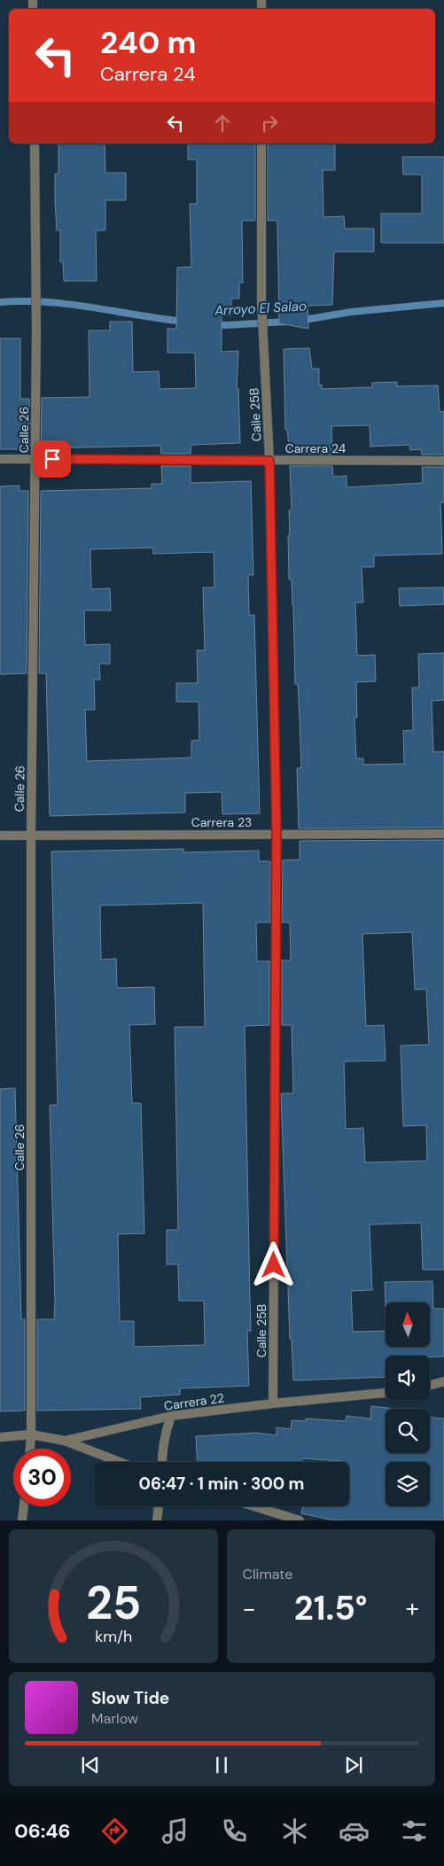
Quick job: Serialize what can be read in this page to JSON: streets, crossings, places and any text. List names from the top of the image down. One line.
{"streets":{"street":["Calle 25B","Calle 26","Carrera 24","Carrera 23","Carrera 22"]},"crossings":[["Calle 25B","Carrera 24"],["Calle 25B","Carrera 23"],["Calle 25B","Carrera 22"],["Calle 26","Carrera 24"],["Calle 26","Carrera 23"],["Calle 26","Carrera 22"]],"water":["Arroyo El Salao"],"north":"top","page":{"turn":["240 m","Carrera 24"],"limit":"30","trip":"06:47 · 1 min · 300 m","tile":"Climate","heat":["−","21.5°","+"],"song":["Slow Tide","Marlow"],"tabs":"06:46","gauge":["25","km/h"]}}
